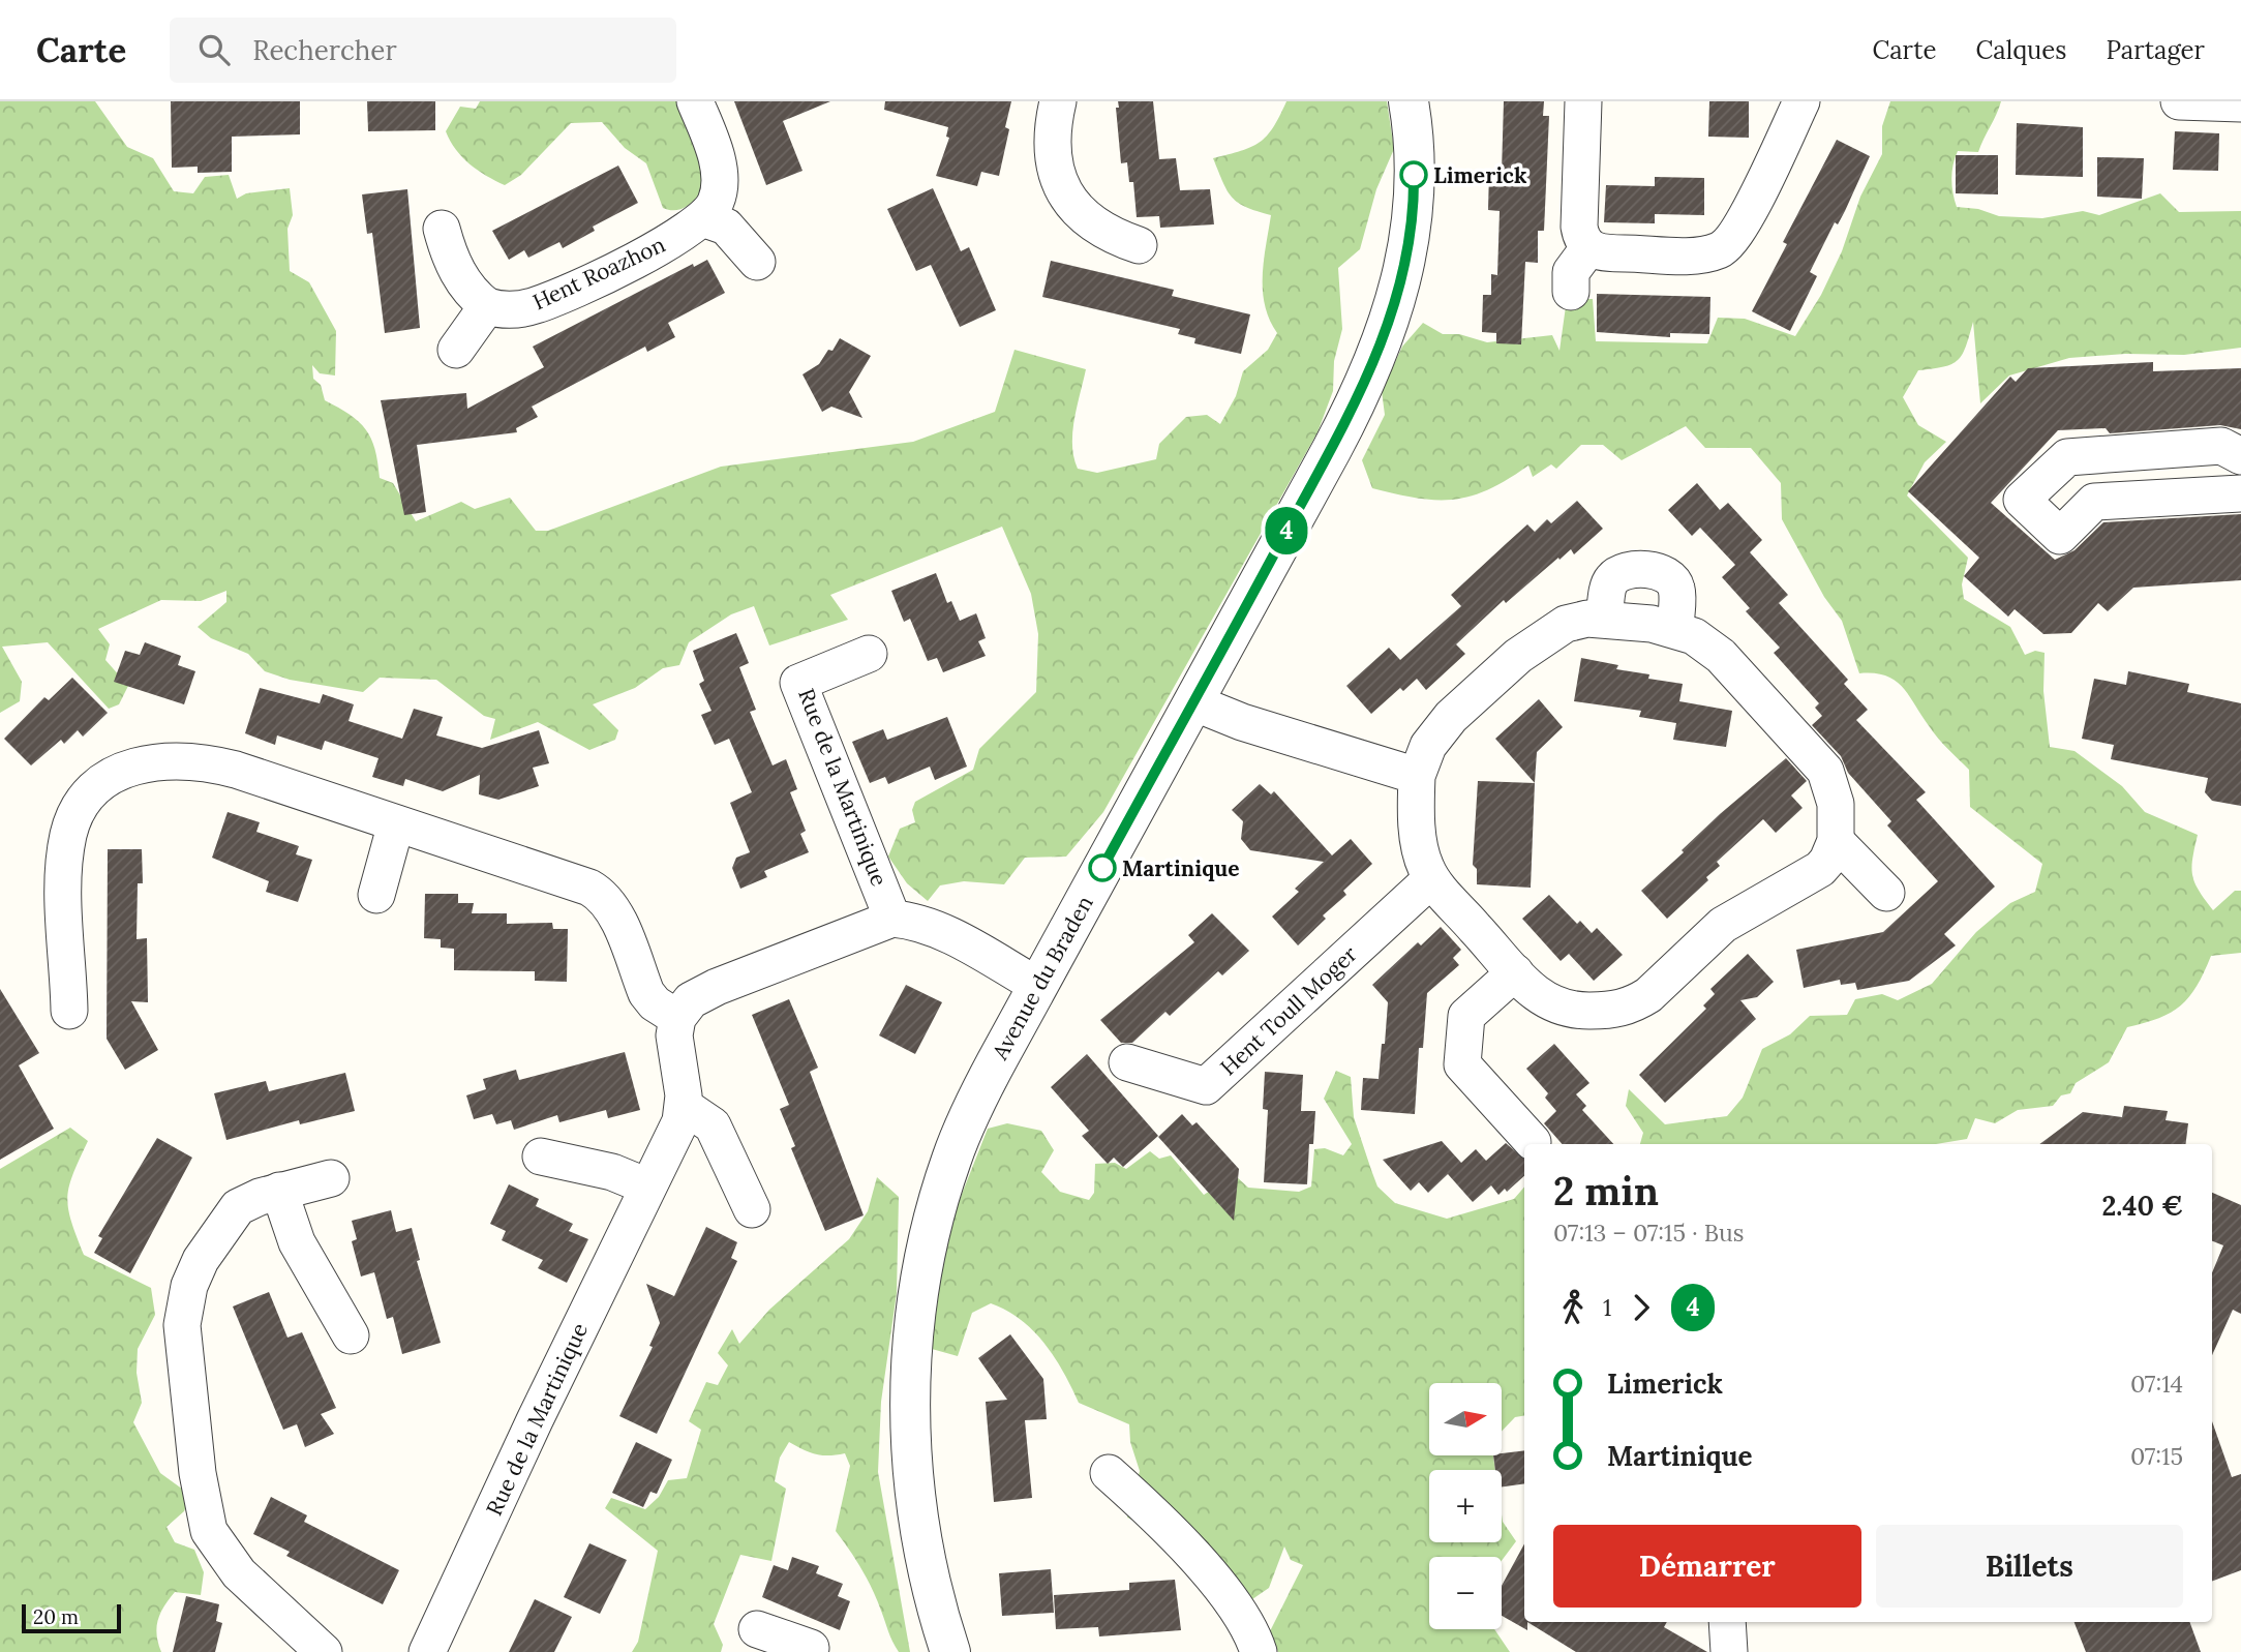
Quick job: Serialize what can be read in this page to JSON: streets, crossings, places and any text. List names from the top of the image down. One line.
{"streets":{"street":["Hent Roazhon","Rue de la Martinique","Avenue du Braden","Hent Toull Moger"]},"places":["Limerick","Martinique"],"lines":["bus line 4"],"scale_bar":"20 m","north":"right","page":{"header":"Carte","search":"Rechercher","nav":["Carte","Calques","Partager"],"on_map":"4","heading":["2 min","07:13 – 07:15 · Bus","2.40 €"],"legs":["1","4"],"list":[{"name":"Limerick","value":"07:14"},{"name":"Martinique","value":"07:15"}],"map_buttons":["+","−"],"buttons":["Démarrer","Billets"],"scale":"20 m"}}
